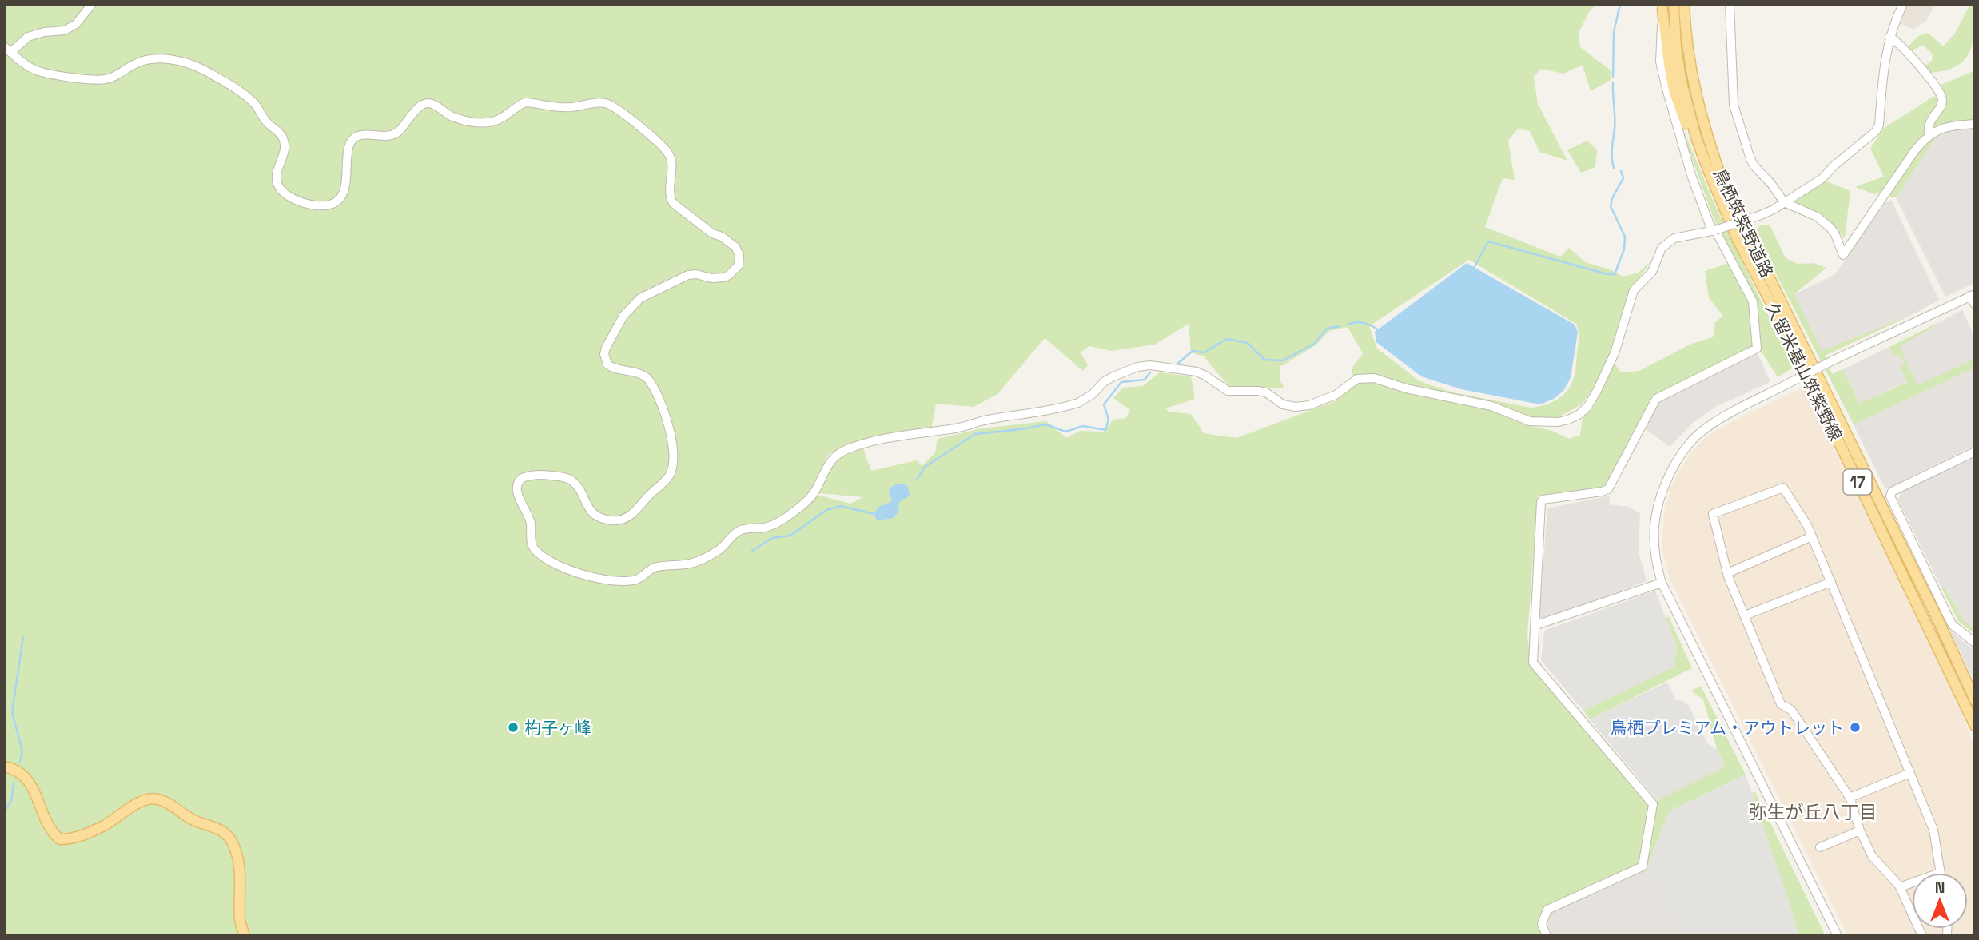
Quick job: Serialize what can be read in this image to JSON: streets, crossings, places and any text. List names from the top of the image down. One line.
{"streets":{"main road":["鳥栖筑紫野道路","久留米基山筑紫野線","17"]},"districts":["弥生が丘八丁目"],"places":["杓子ヶ峰","鳥栖プレミアム・アウトレット"],"north":"top"}
